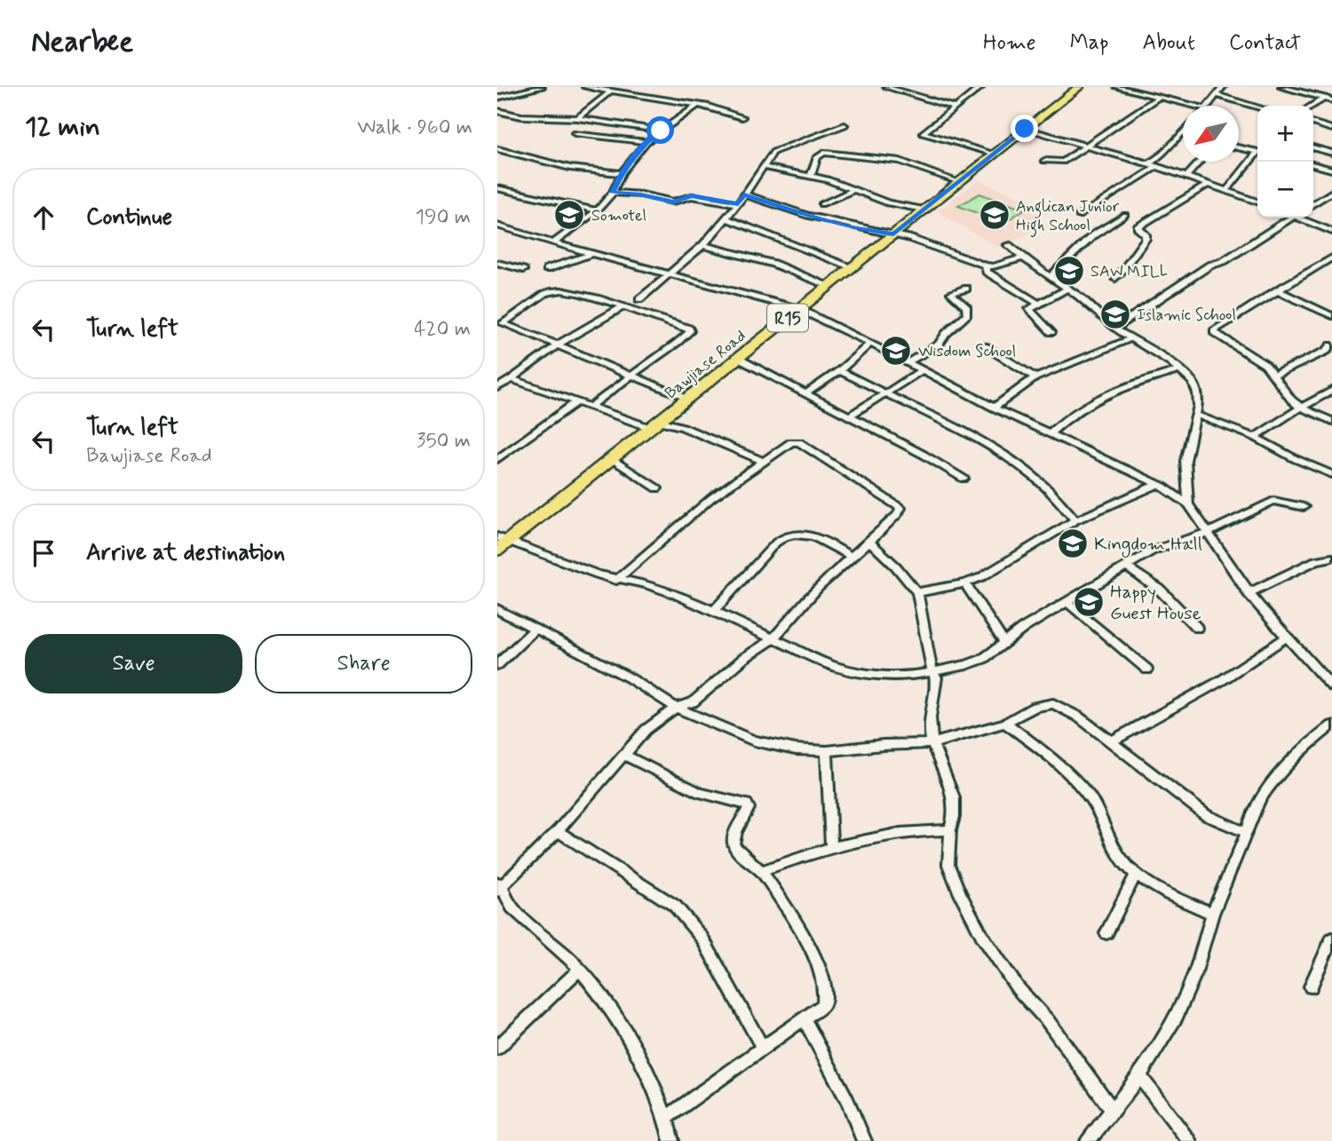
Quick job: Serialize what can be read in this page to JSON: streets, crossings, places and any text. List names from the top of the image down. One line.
{"streets":{"main road":["R15","Bawjiase Road"]},"places":{"school or university":["Somotel","Anglican Junior High School","SAW MILL","Islamic School","Wisdom School","Kingdom Hall","Happy Guest House"]},"north":"bottom left","page":{"header":"Nearbee","nav":["Home","Map","About","Contact"],"heading":["12 min","Walk · 960 m"],"map_buttons":["+","−"],"list":[["Continue","190 m"],["Turn left","420 m"],["Turn left","Bawjiase Road","350 m"],"Arrive at destination"],"buttons":["Save","Share"]}}
